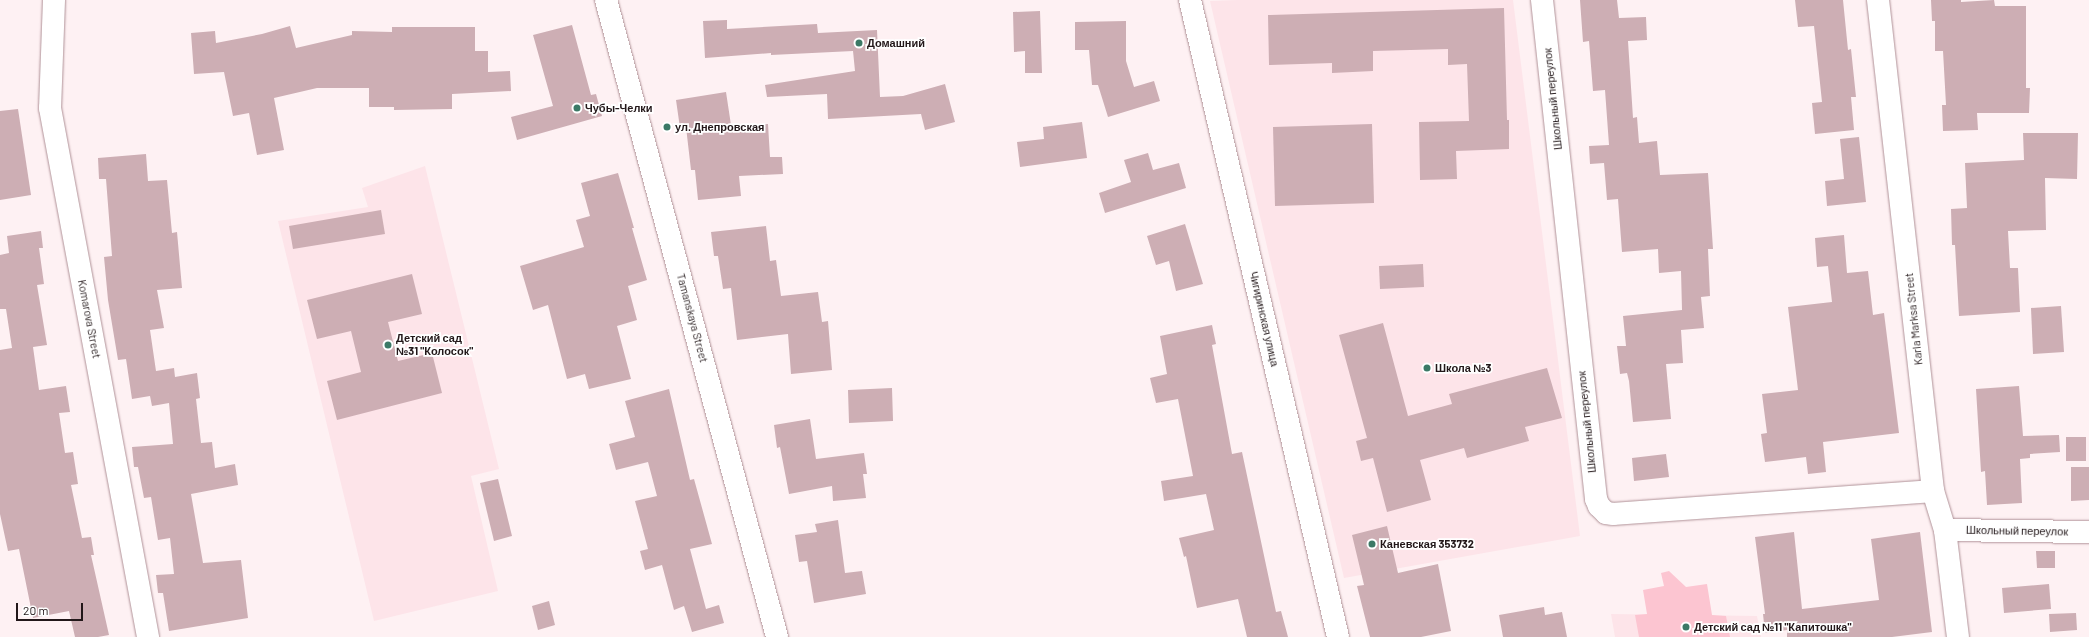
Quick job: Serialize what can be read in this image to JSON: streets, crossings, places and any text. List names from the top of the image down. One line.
{"streets":{"street":["Школьный переулок","Tamanskaya Street","Komarova Street","Чигиринская улица","Karla Marksa Street"]},"crossings":[["Школьный переулок","Karla Marksa Street"]],"places":["Домашний","Чубы-Челки","ул. Днепровская","Детский сад №31 \"Колосок\"","Школа №3","Каневская 353732","Детский сад №11 \"Капитошка\""],"scale_bar":"20 m"}
